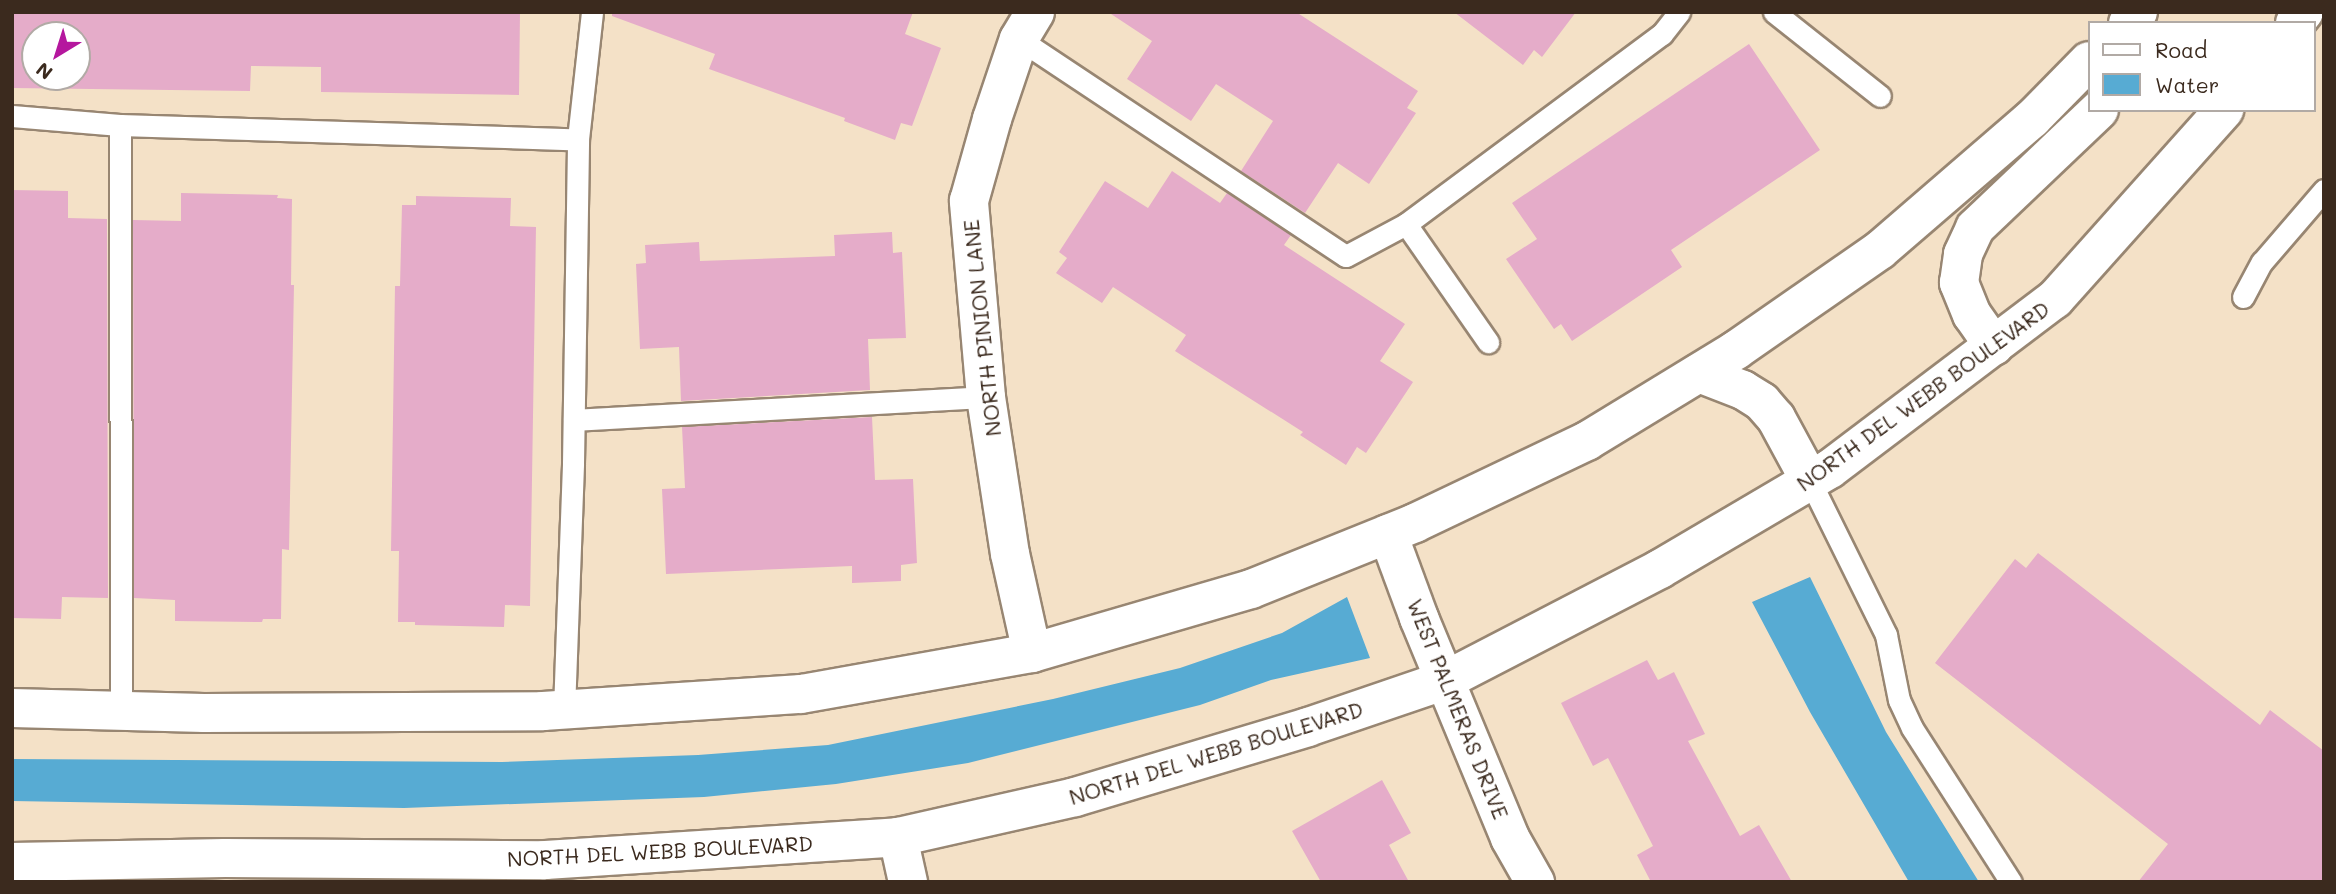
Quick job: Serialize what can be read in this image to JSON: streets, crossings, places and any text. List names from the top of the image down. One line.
{"streets":{"street":["NORTH PINION LANE","NORTH DEL WEBB BOULEVARD","WEST PALMERAS DRIVE"]},"crossings":[["NORTH DEL WEBB BOULEVARD","WEST PALMERAS DRIVE"]],"legend":["Road","Water"],"north":"bottom left"}
